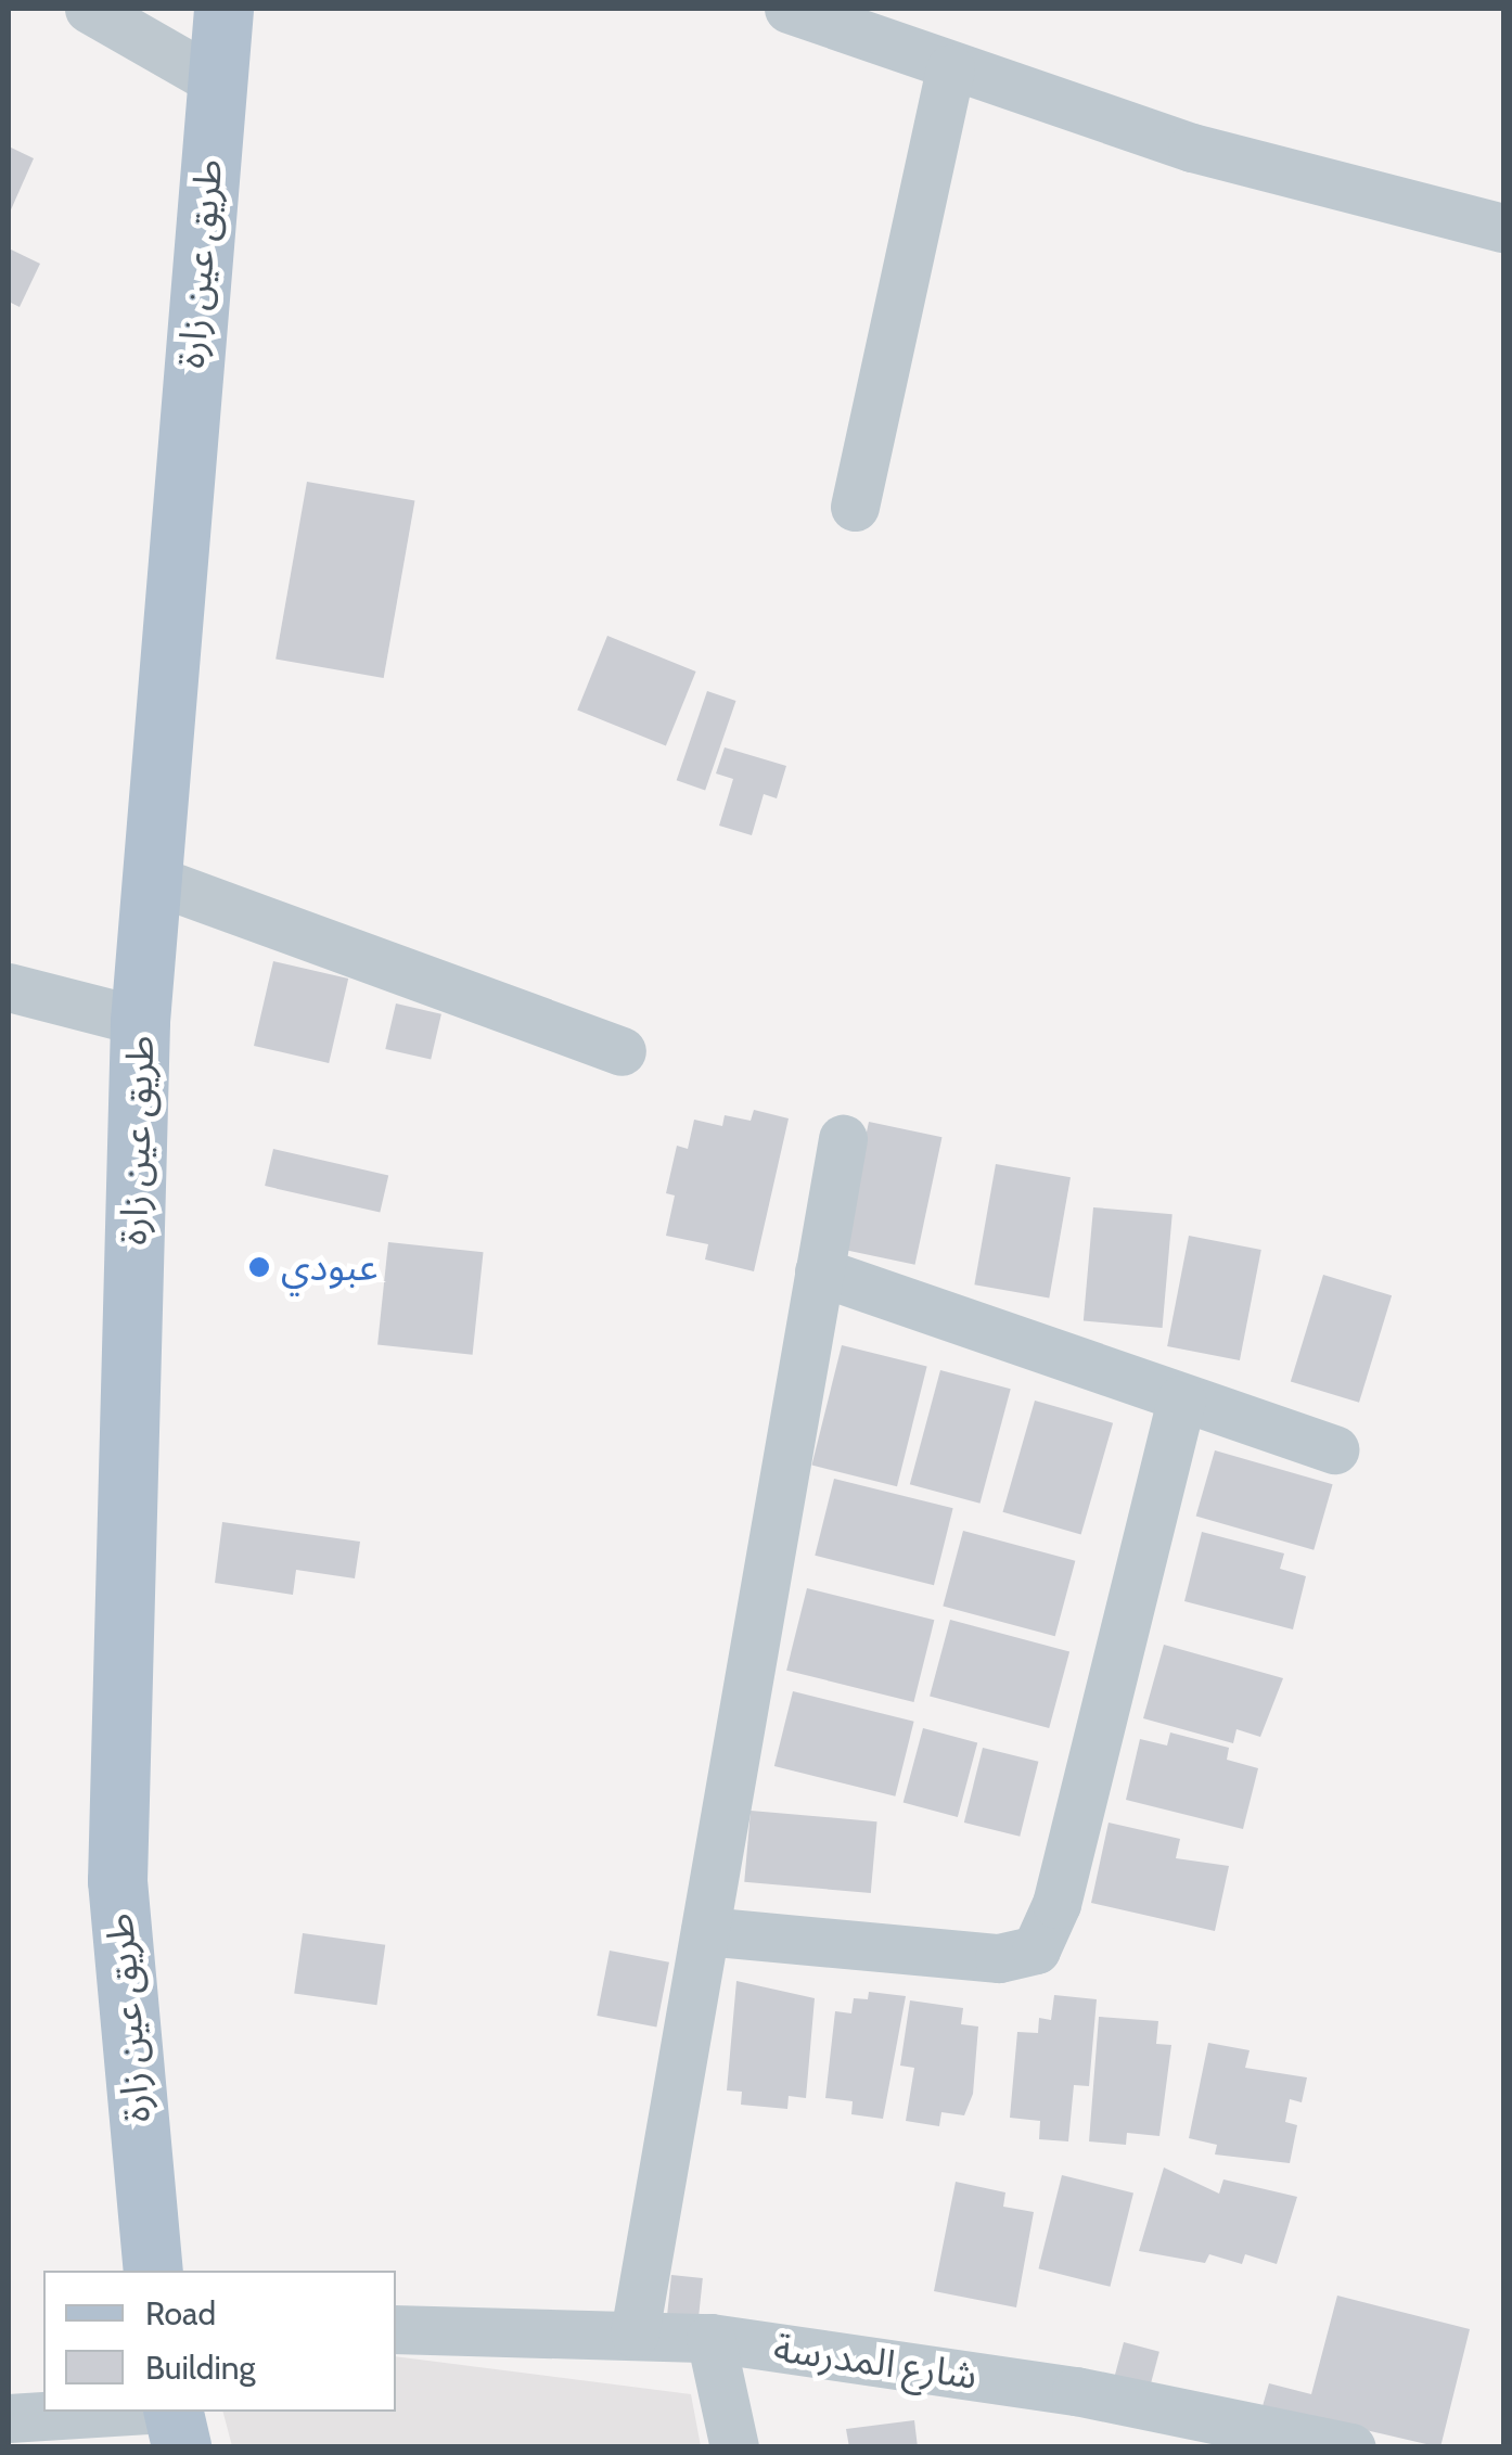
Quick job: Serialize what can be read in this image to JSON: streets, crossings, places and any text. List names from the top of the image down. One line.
{"streets":{"main road":["طريق عين زارة"],"street":["شارع المدرسة"]},"places":["عبودي"],"legend":["Road","Building"]}
